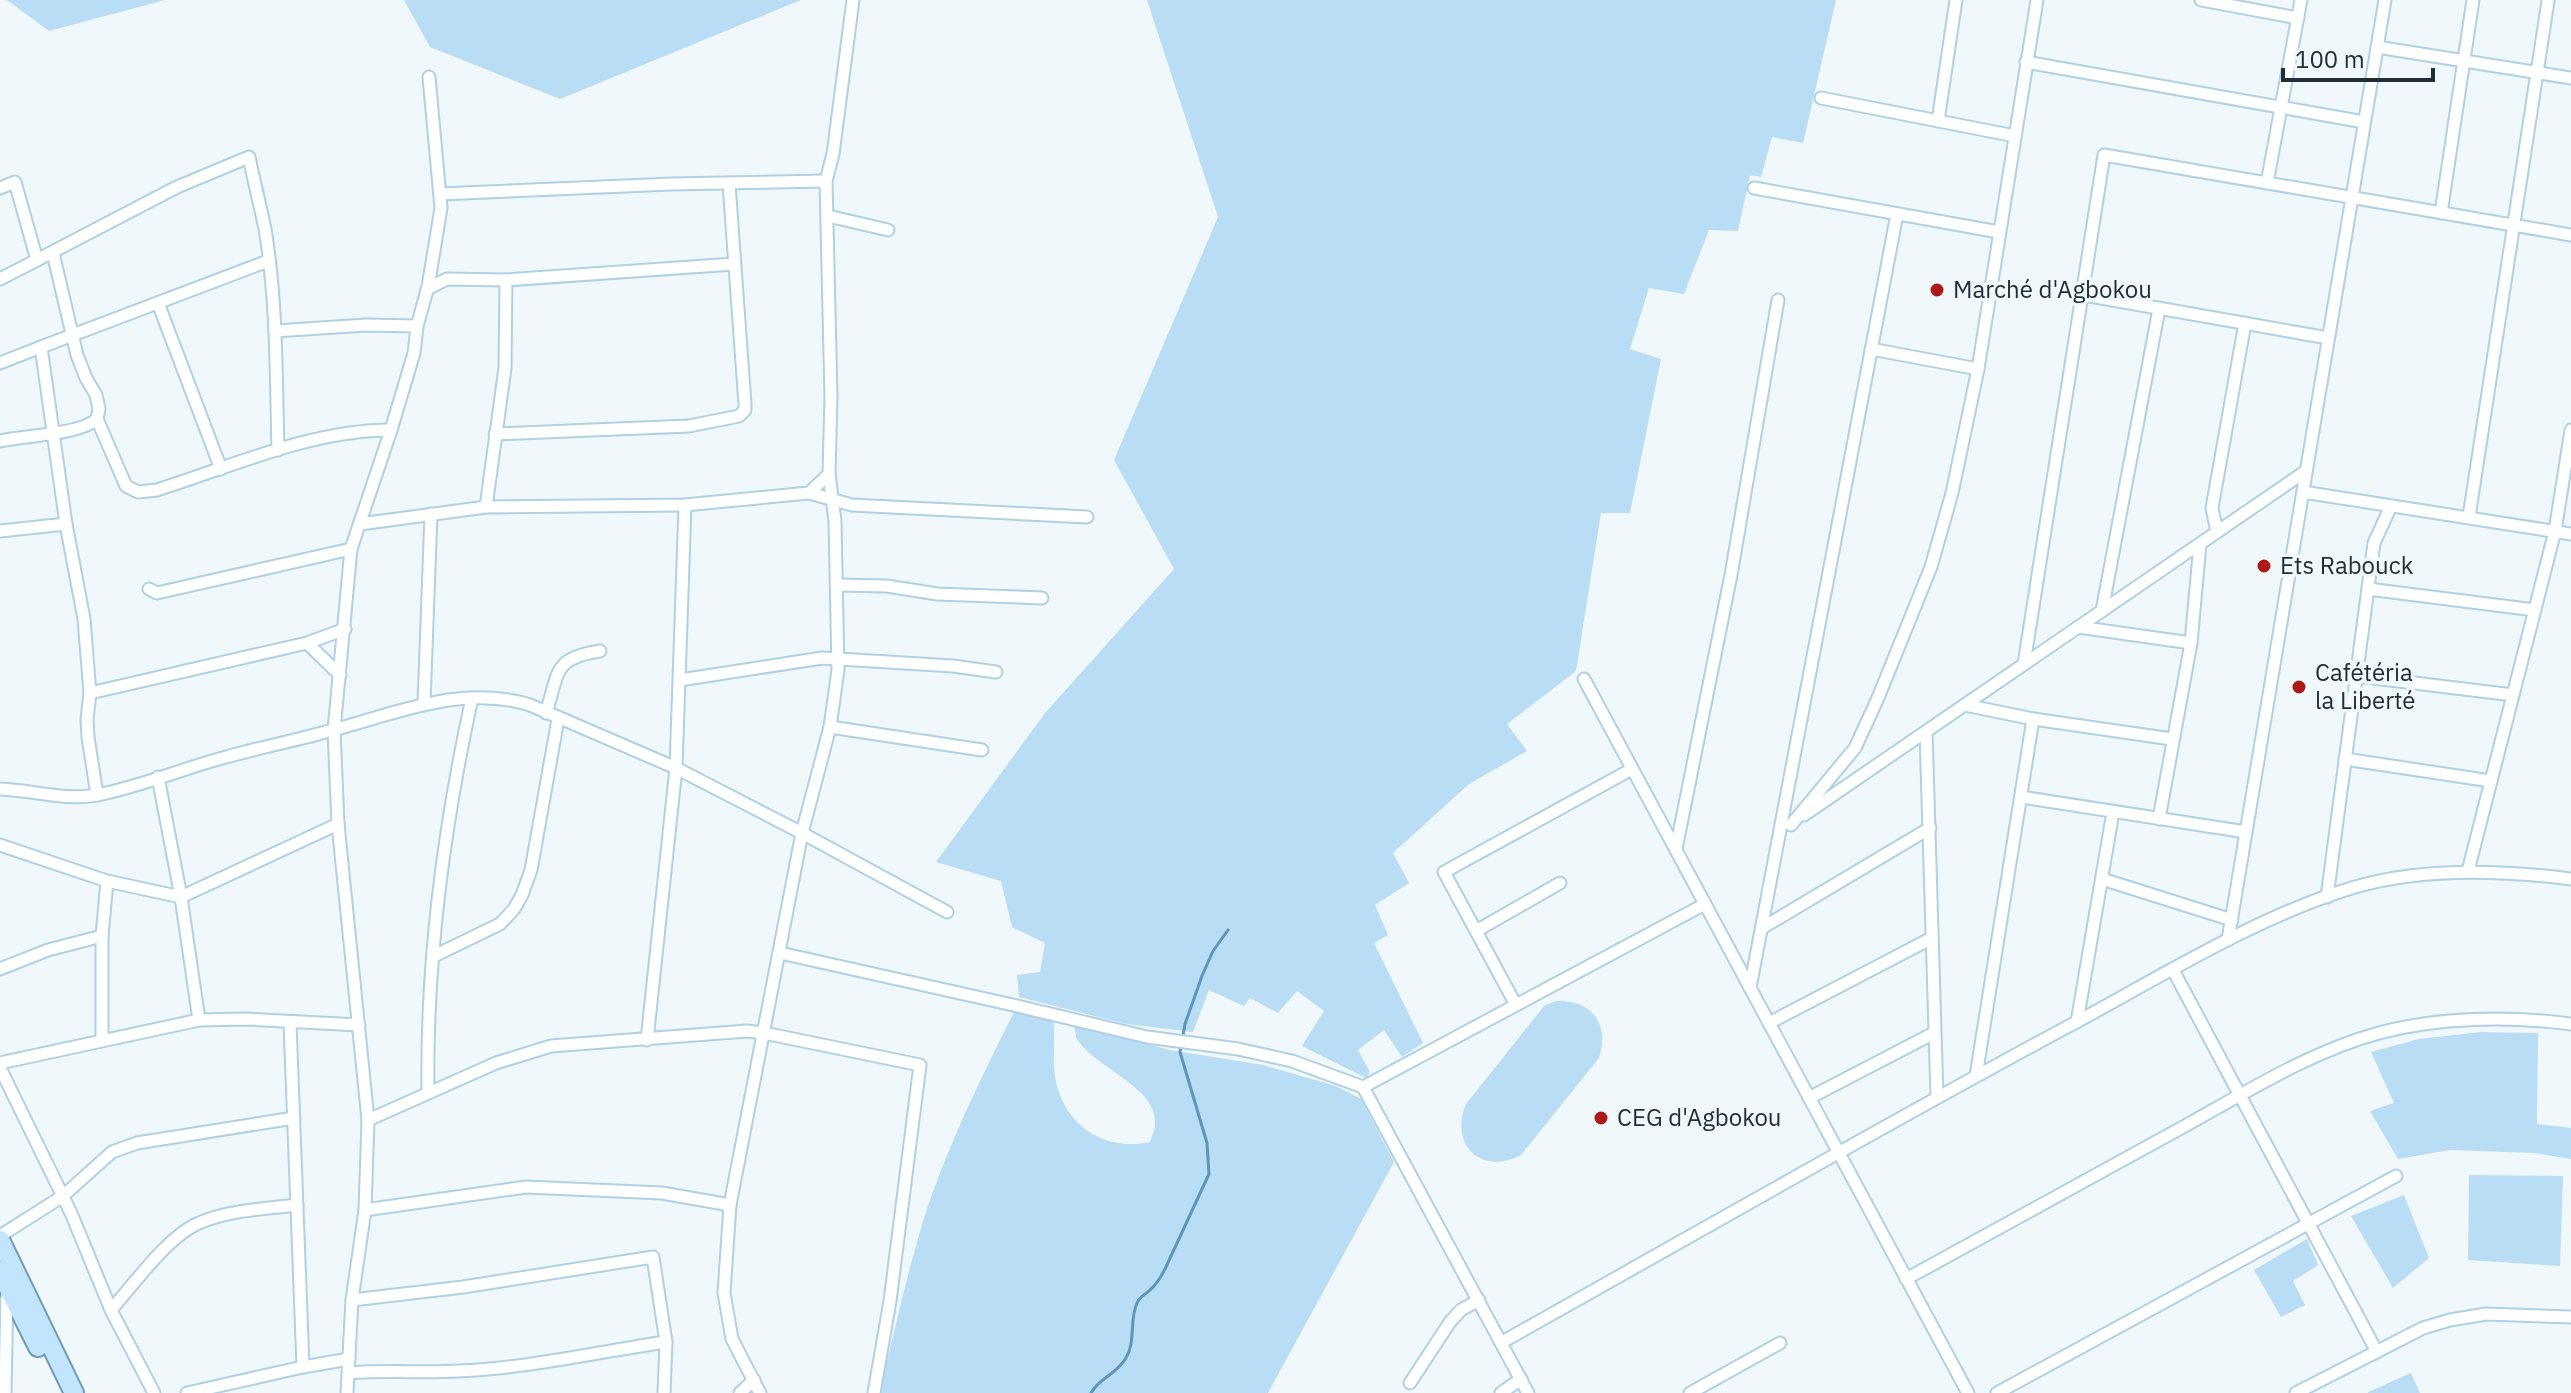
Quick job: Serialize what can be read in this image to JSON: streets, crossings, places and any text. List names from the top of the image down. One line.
{"places":["Marché d'Agbokou","Ets Rabouck","Cafétéria la Liberté","CEG d'Agbokou"],"scale_bar":"100 m"}
